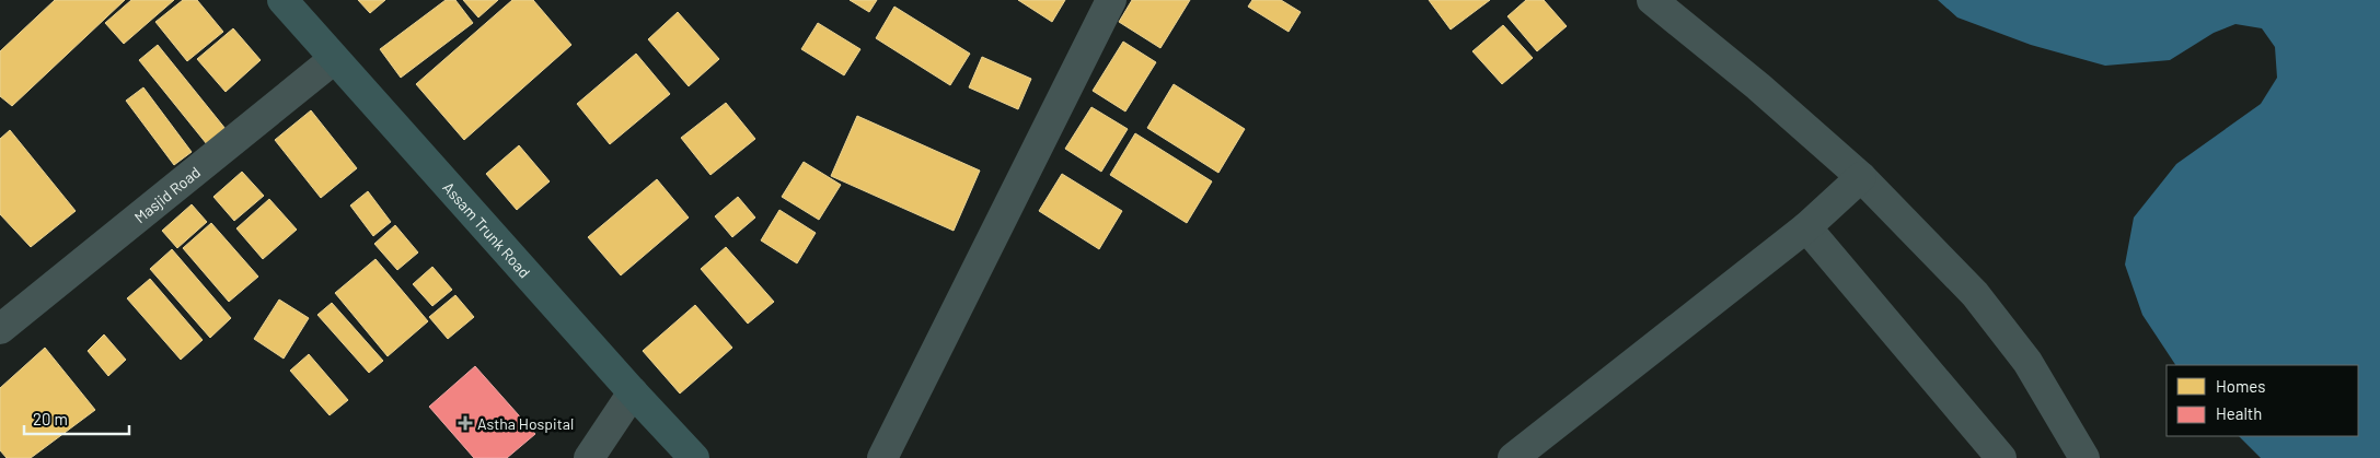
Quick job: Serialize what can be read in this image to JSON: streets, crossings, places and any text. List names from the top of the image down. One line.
{"streets":{"main road":["Assam Trunk Road"],"street":["Masjid Road"]},"crossings":[["Masjid Road","Assam Trunk Road"]],"places":{"health":["Astha Hospital"]},"legend":["Homes","Health"],"scale_bar":"20 m"}
